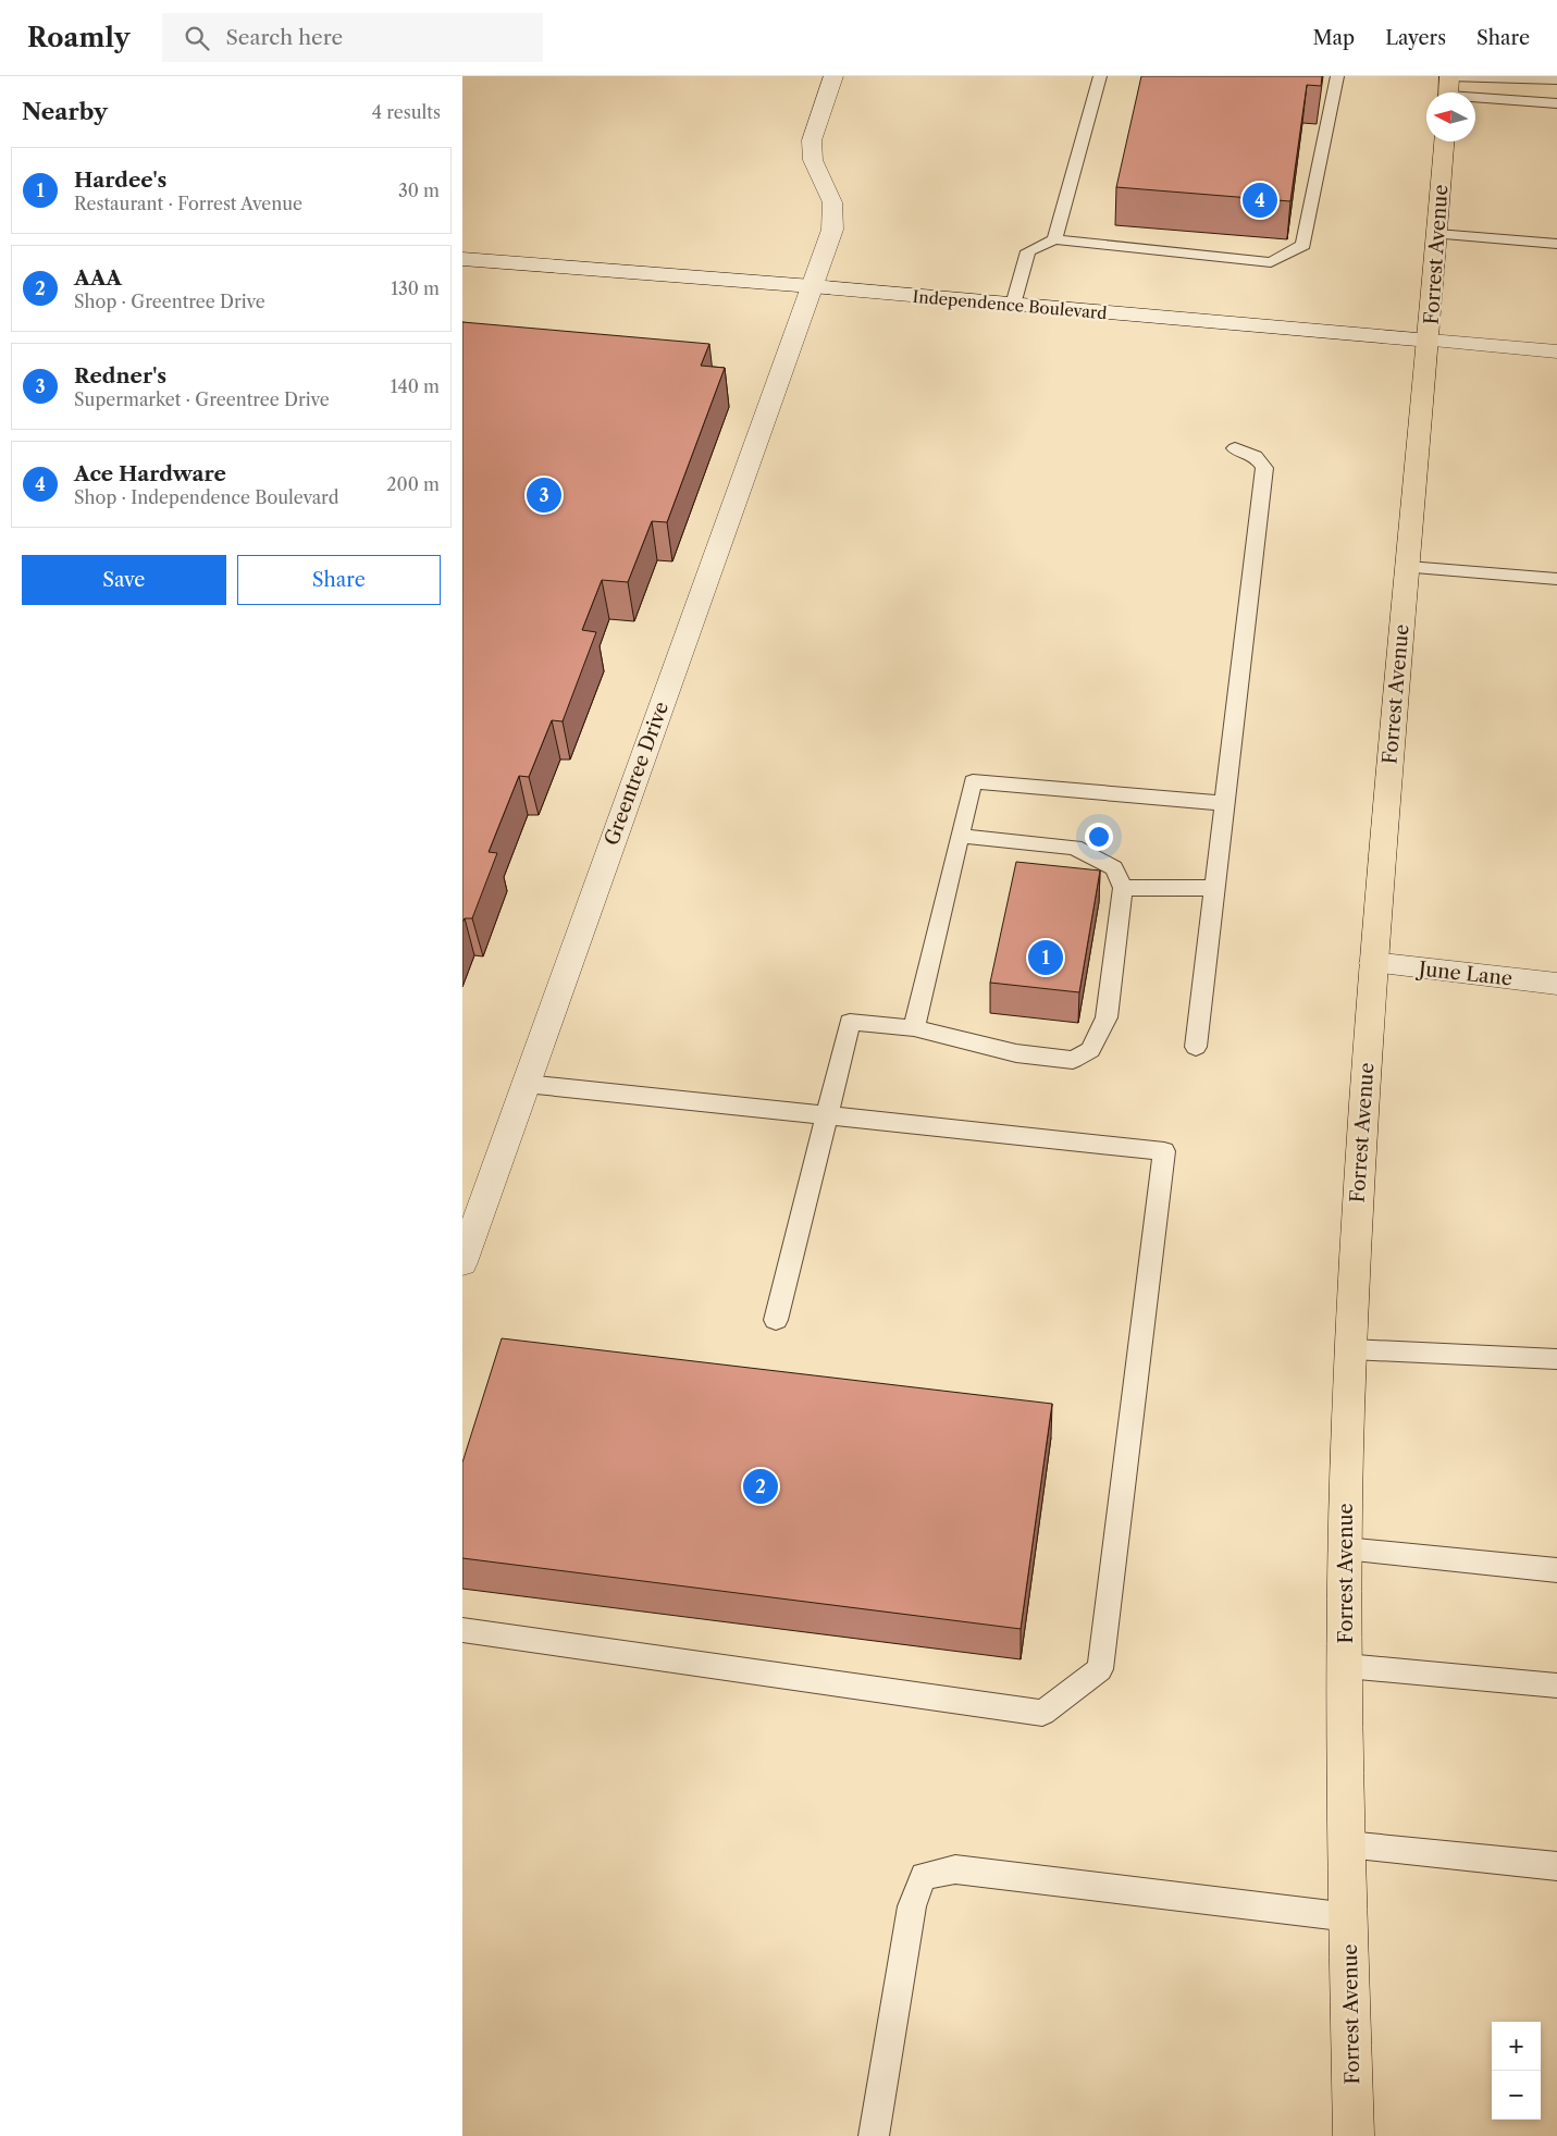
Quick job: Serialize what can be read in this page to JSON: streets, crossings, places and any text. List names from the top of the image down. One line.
{"streets":{"highway":["Forrest Avenue"],"street":["Independence Boulevard","Greentree Drive","June Lane"]},"crossings":[["Forrest Avenue","Independence Boulevard"],["Forrest Avenue","June Lane"],["Independence Boulevard","Greentree Drive"]],"north":"left","page":{"header":"Roamly","search":"Search here","nav":["Map","Layers","Share"],"heading":["Nearby","4 results"],"list":[{"mark":"1","name":"Hardee's","note":"Restaurant · Forrest Avenue","value":"30 m"},{"mark":"2","name":"AAA","note":"Shop · Greentree Drive","value":"130 m"},{"mark":"3","name":"Redner's","note":"Supermarket · Greentree Drive","value":"140 m"},{"mark":"4","name":"Ace Hardware","note":"Shop · Independence Boulevard","value":"200 m"}],"pins":["4","3","1","2"],"buttons":["Save","Share"],"map_buttons":["+","−"]}}
